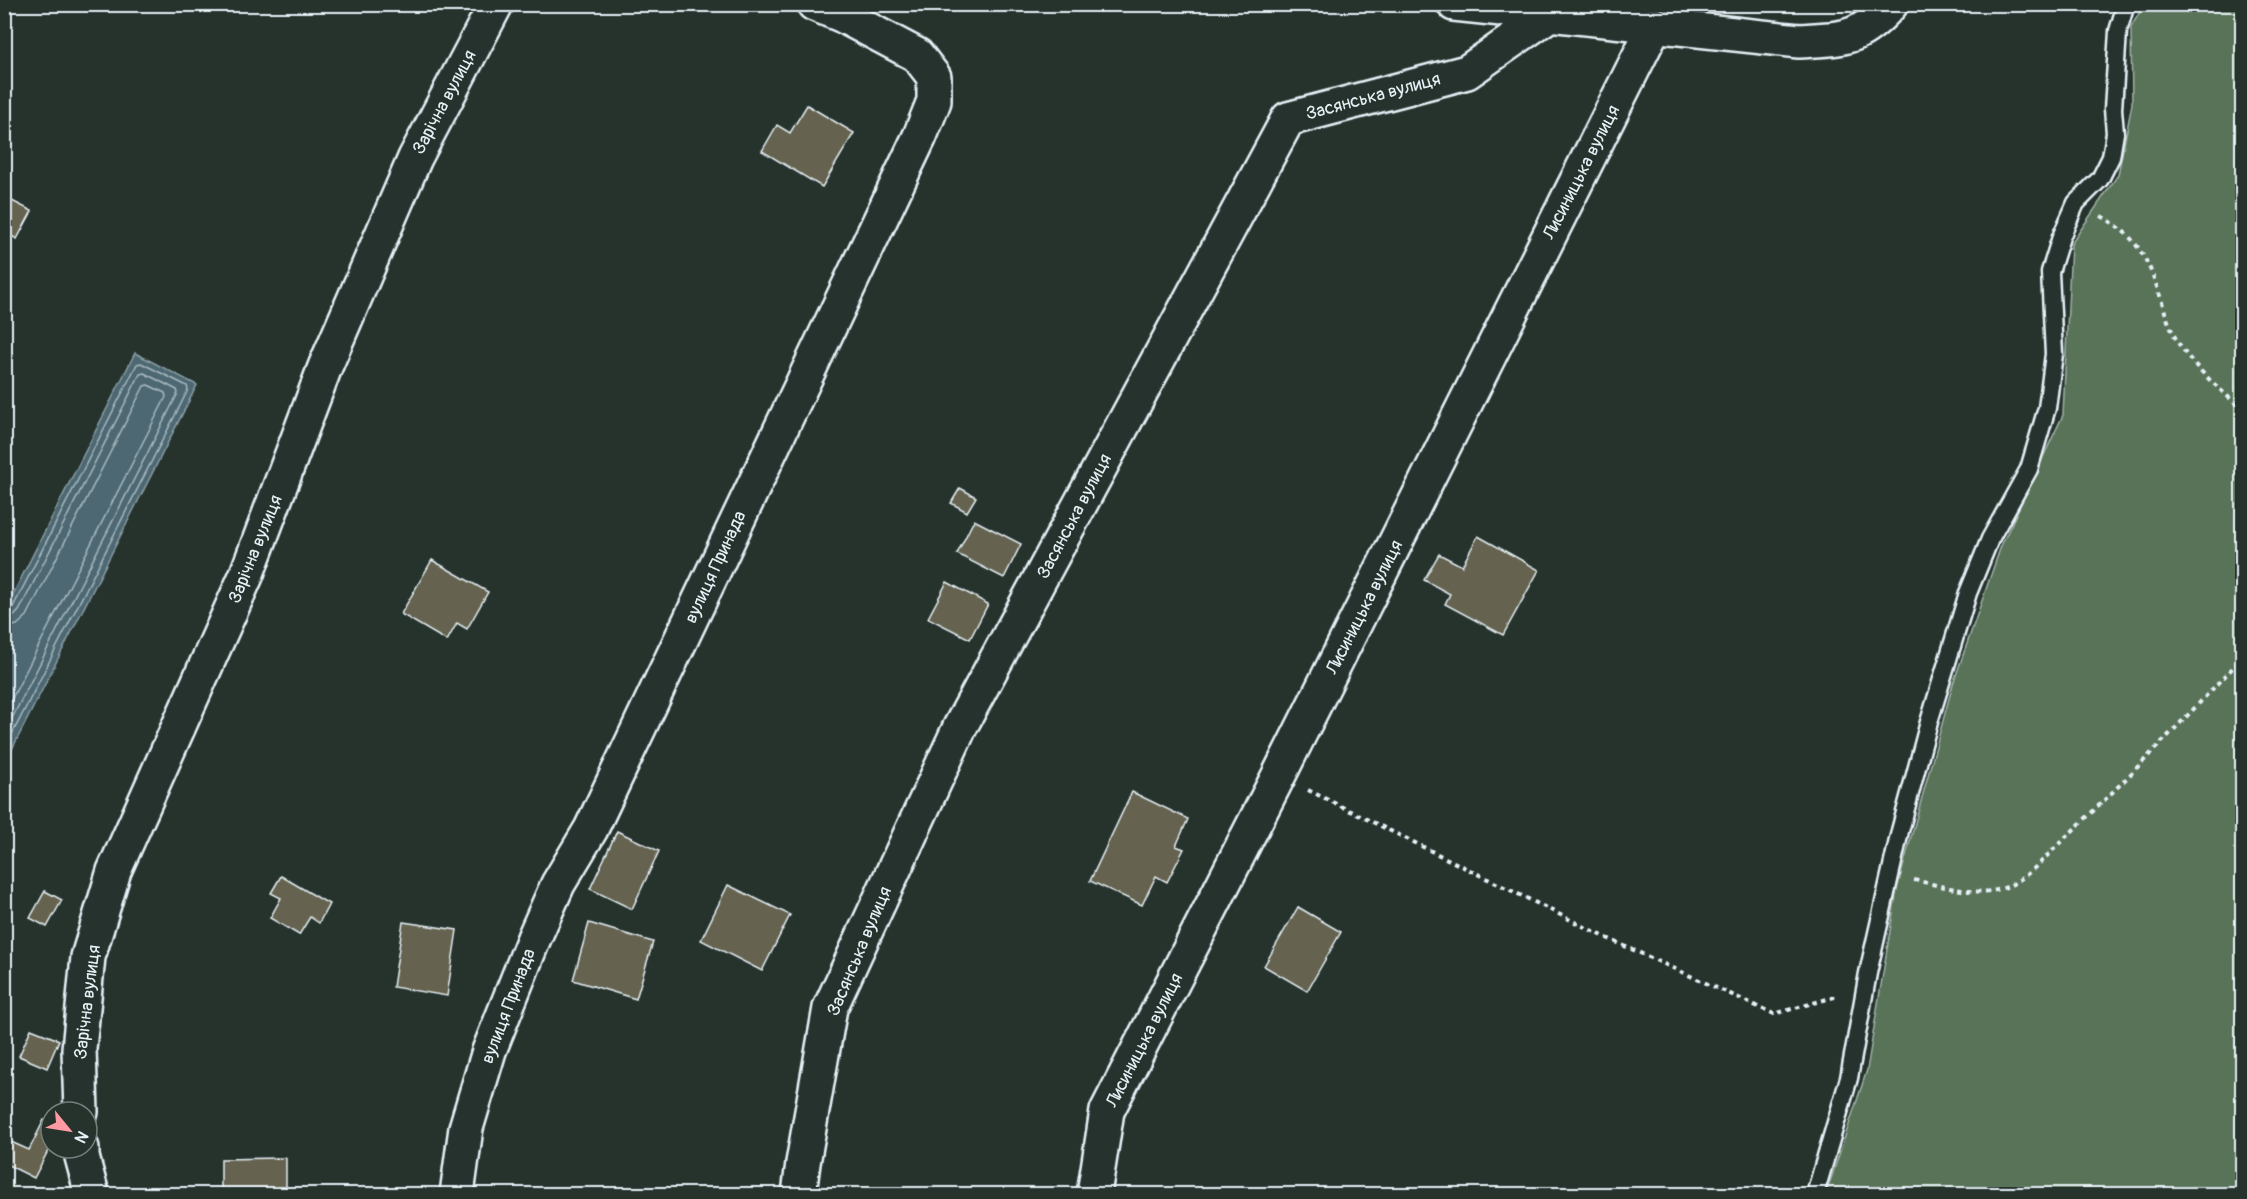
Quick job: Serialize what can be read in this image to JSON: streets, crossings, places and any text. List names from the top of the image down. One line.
{"streets":{"street":["Засянська вулиця","Зарічна вулиця","Лисиницька вулиця","вулиця Принада"]},"north":"bottom right"}
